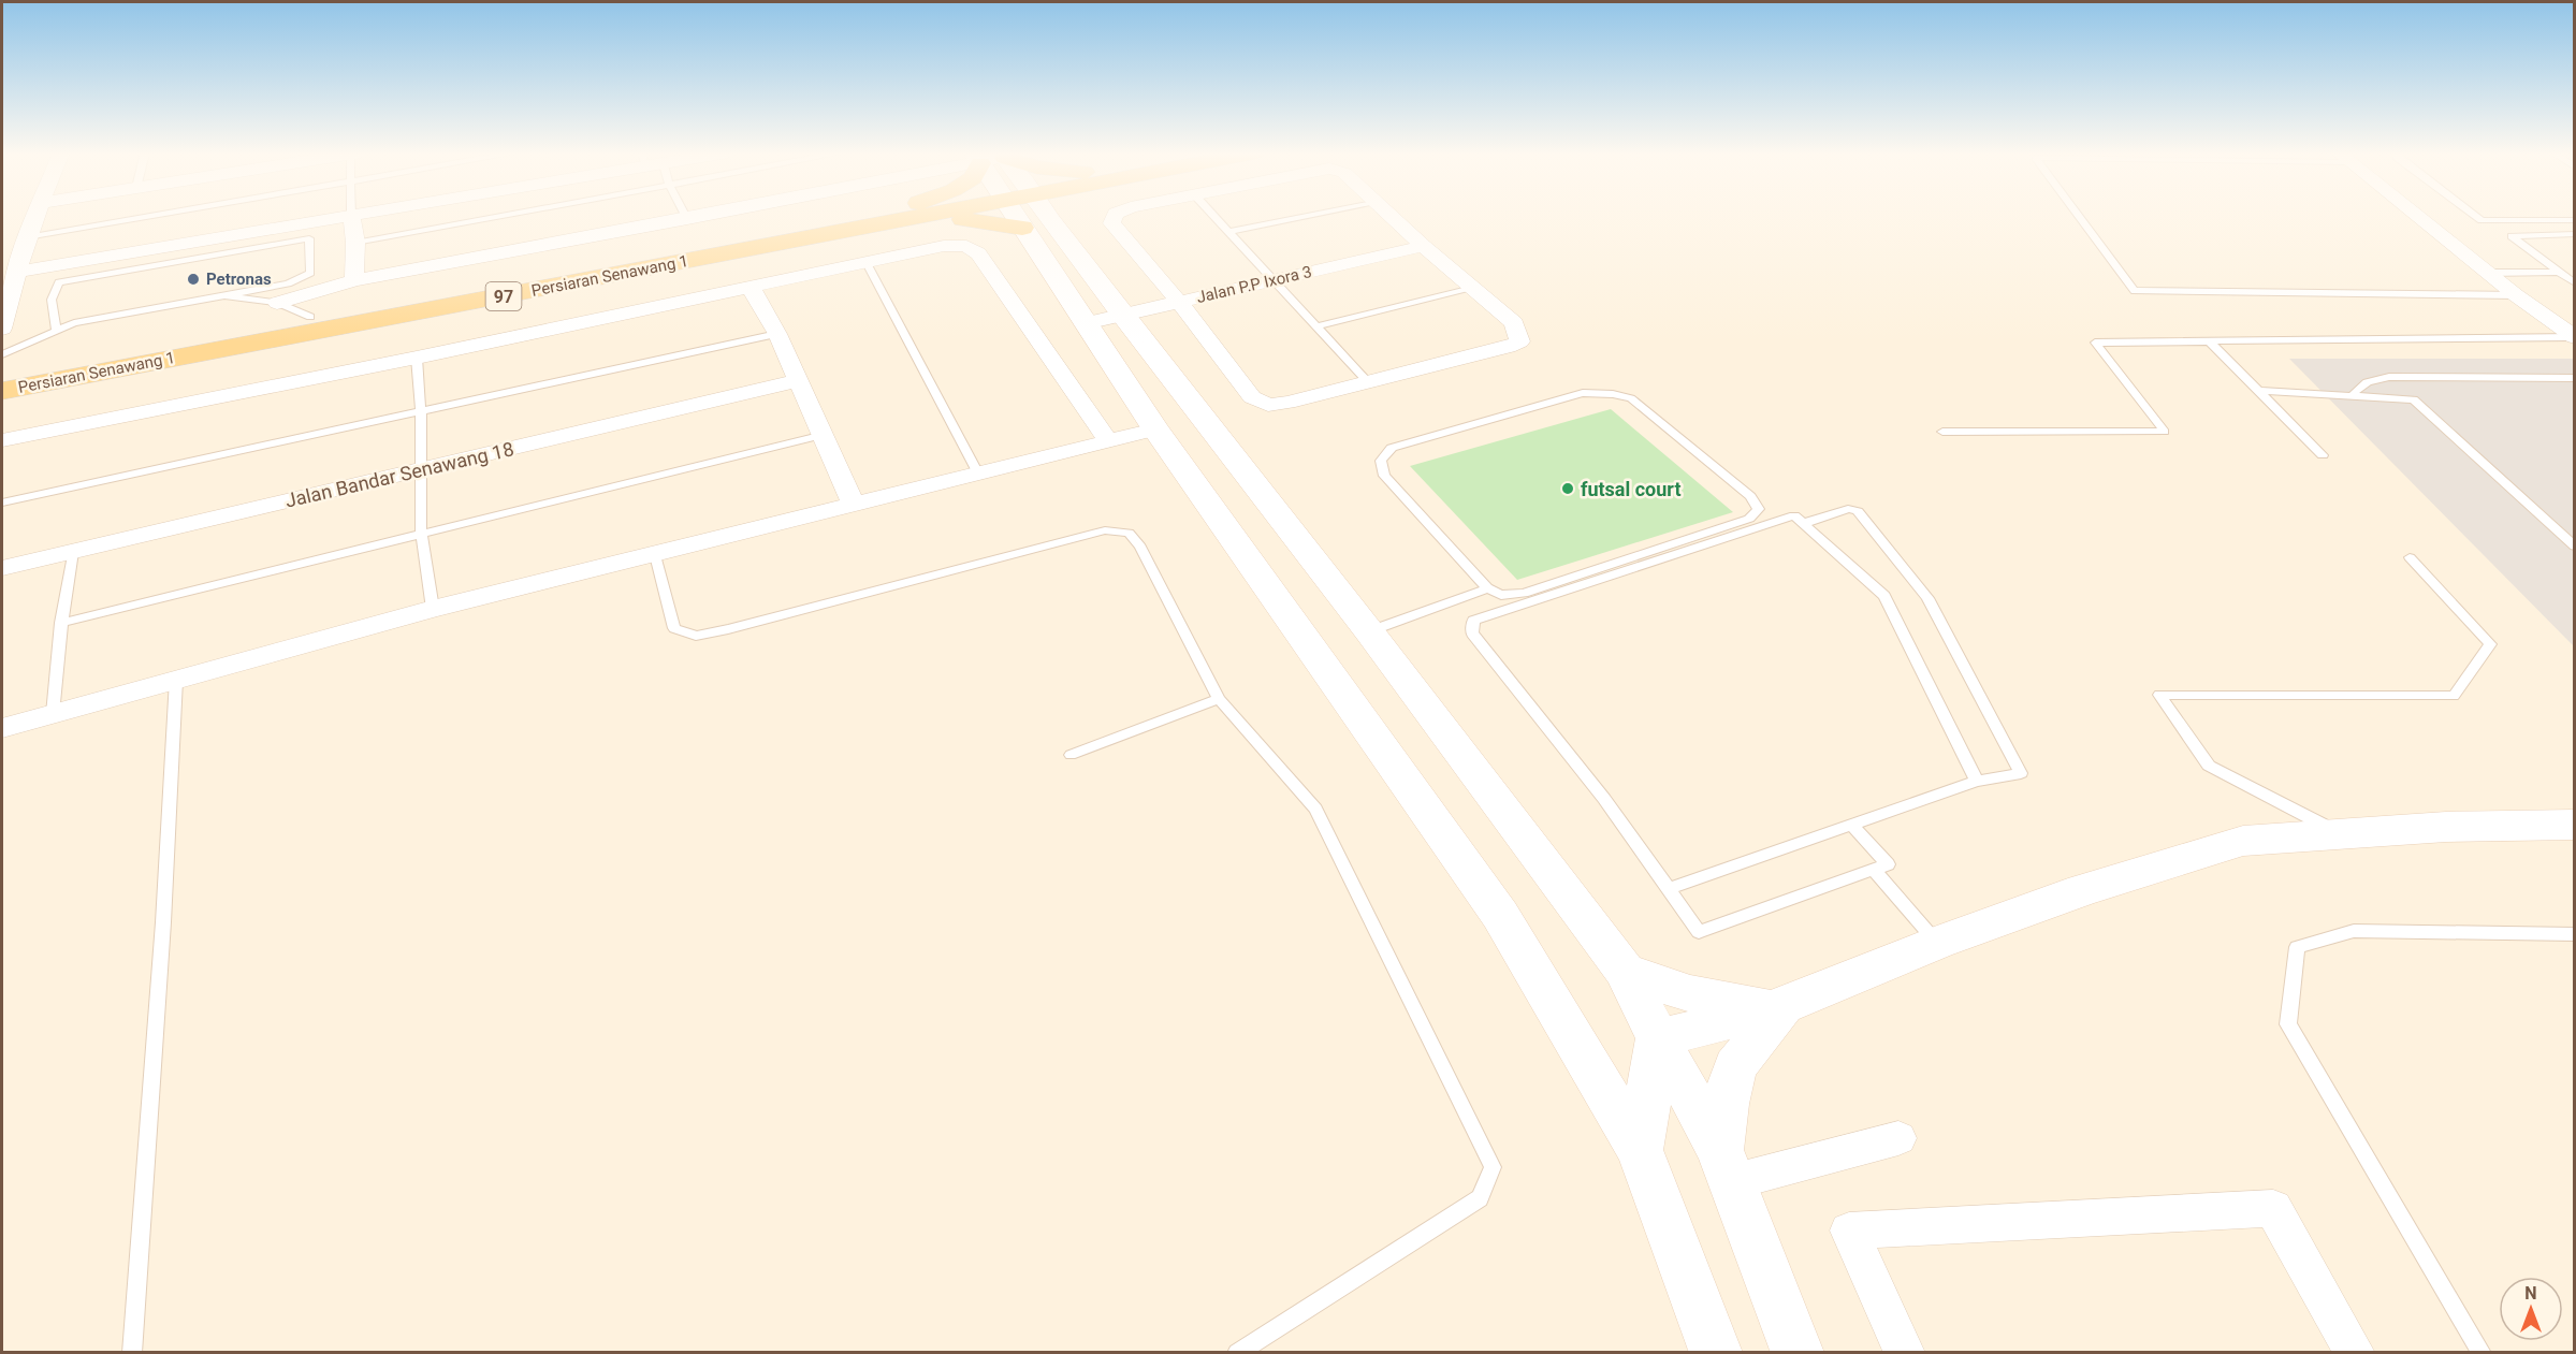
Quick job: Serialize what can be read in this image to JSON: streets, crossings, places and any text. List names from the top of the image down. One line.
{"streets":{"main road":["Persiaran Senawang 1","97"],"street":["Jalan P.P Ixora 3","Jalan Bandar Senawang 18"]},"places":["Petronas","futsal court"],"north":"top"}
